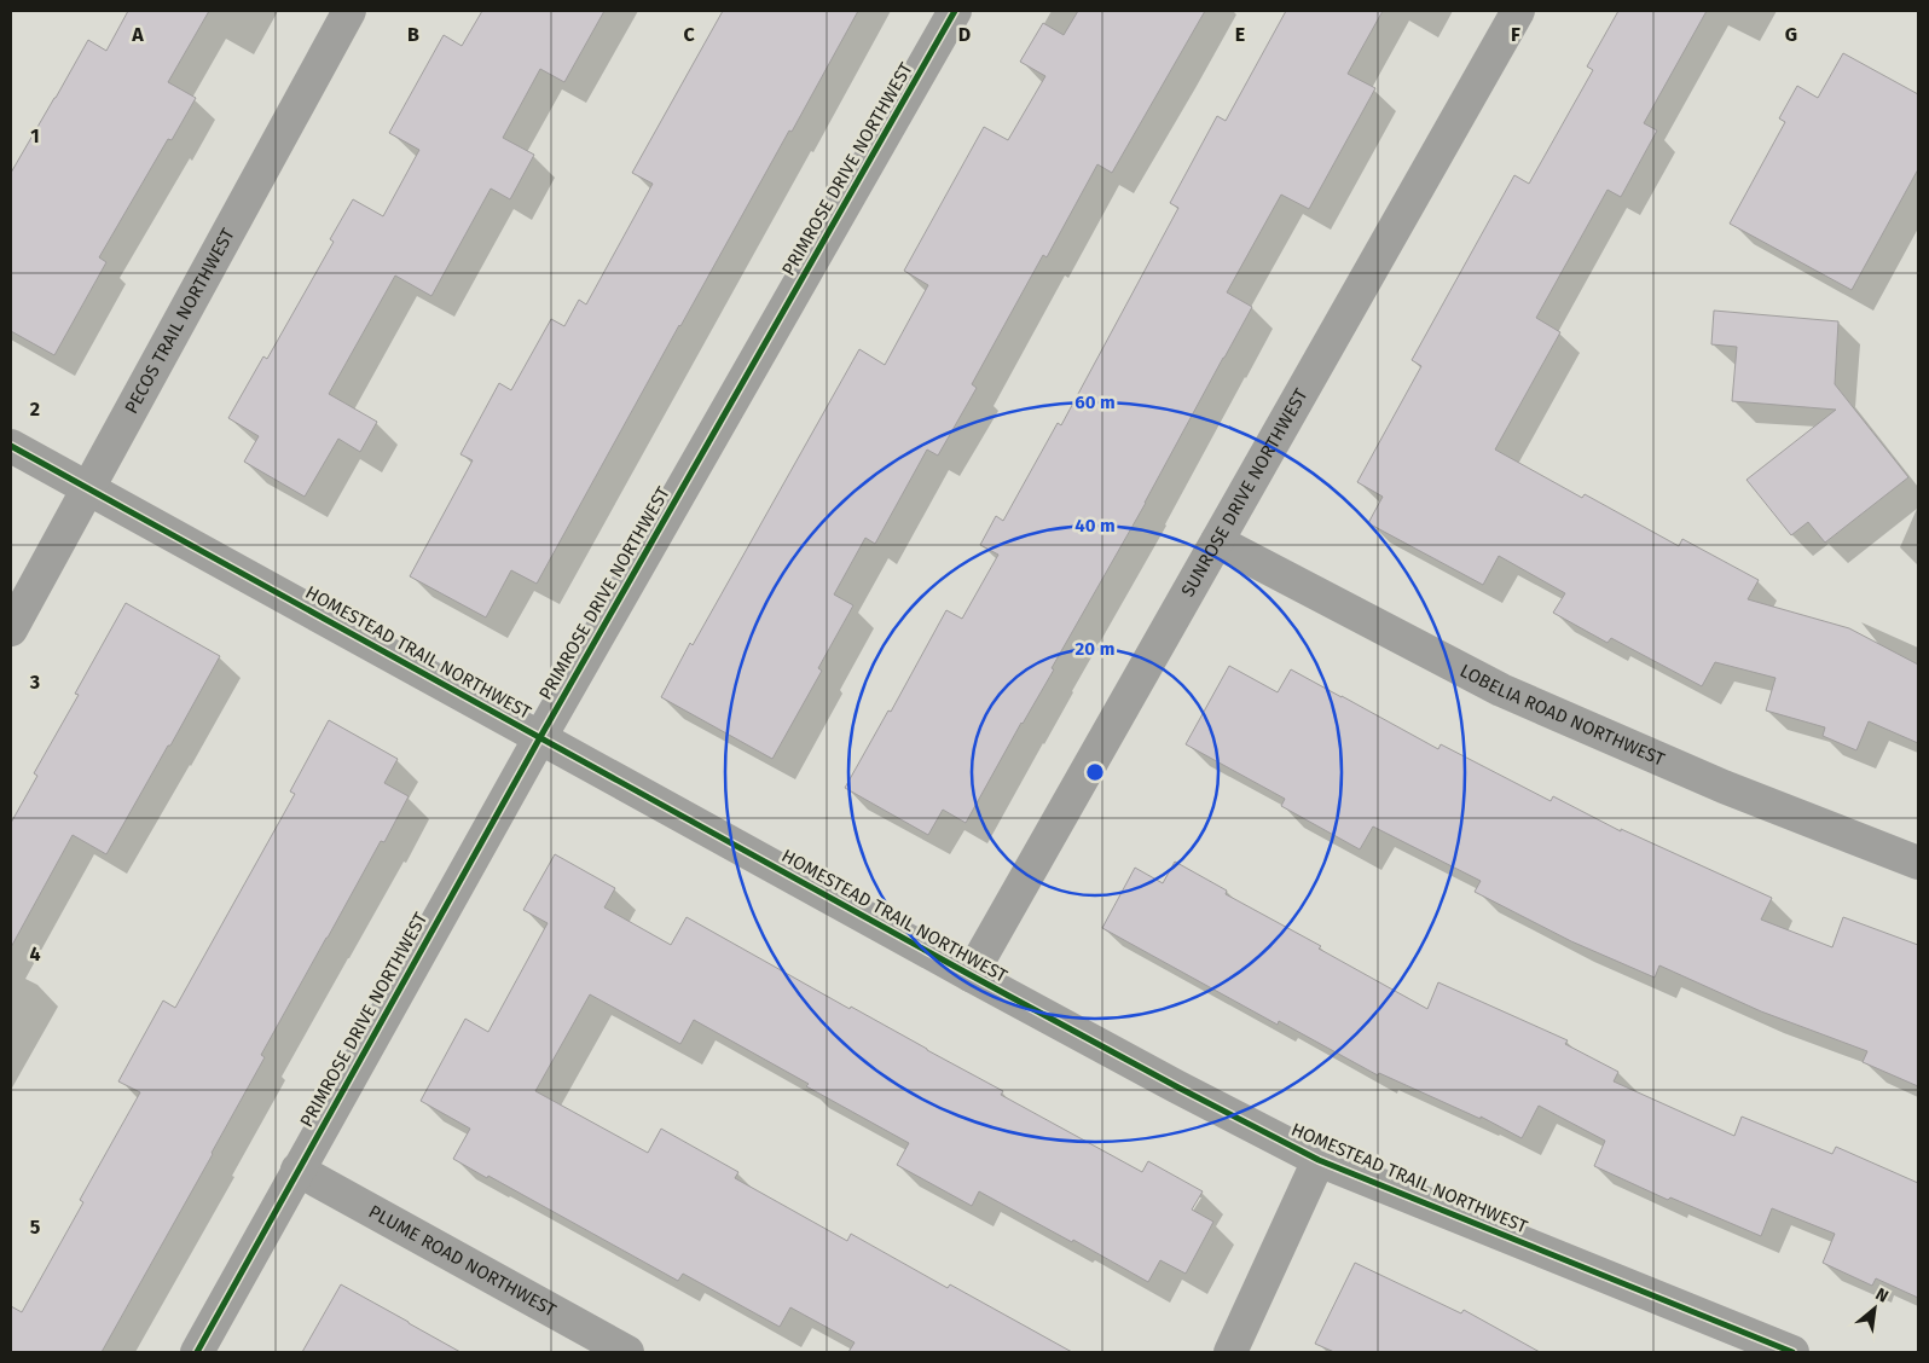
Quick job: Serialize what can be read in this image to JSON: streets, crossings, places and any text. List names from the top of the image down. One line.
{"streets":{"street":["PRIMROSE DRIVE NORTHWEST","PECOS TRAIL NORTHWEST","SUNROSE DRIVE NORTHWEST","HOMESTEAD TRAIL NORTHWEST","LOBELIA ROAD NORTHWEST","PLUME ROAD NORTHWEST"]},"crossings":[["PRIMROSE DRIVE NORTHWEST","HOMESTEAD TRAIL NORTHWEST"],["PRIMROSE DRIVE NORTHWEST","PLUME ROAD NORTHWEST"],["PECOS TRAIL NORTHWEST","HOMESTEAD TRAIL NORTHWEST"],["SUNROSE DRIVE NORTHWEST","HOMESTEAD TRAIL NORTHWEST"],["SUNROSE DRIVE NORTHWEST","LOBELIA ROAD NORTHWEST"]],"north":"top right","grid":{"columns":["A","B","C","D","E","F","G"],"rows":["1","2","3","4","5"]},"rings":["60 m","40 m","20 m"]}
